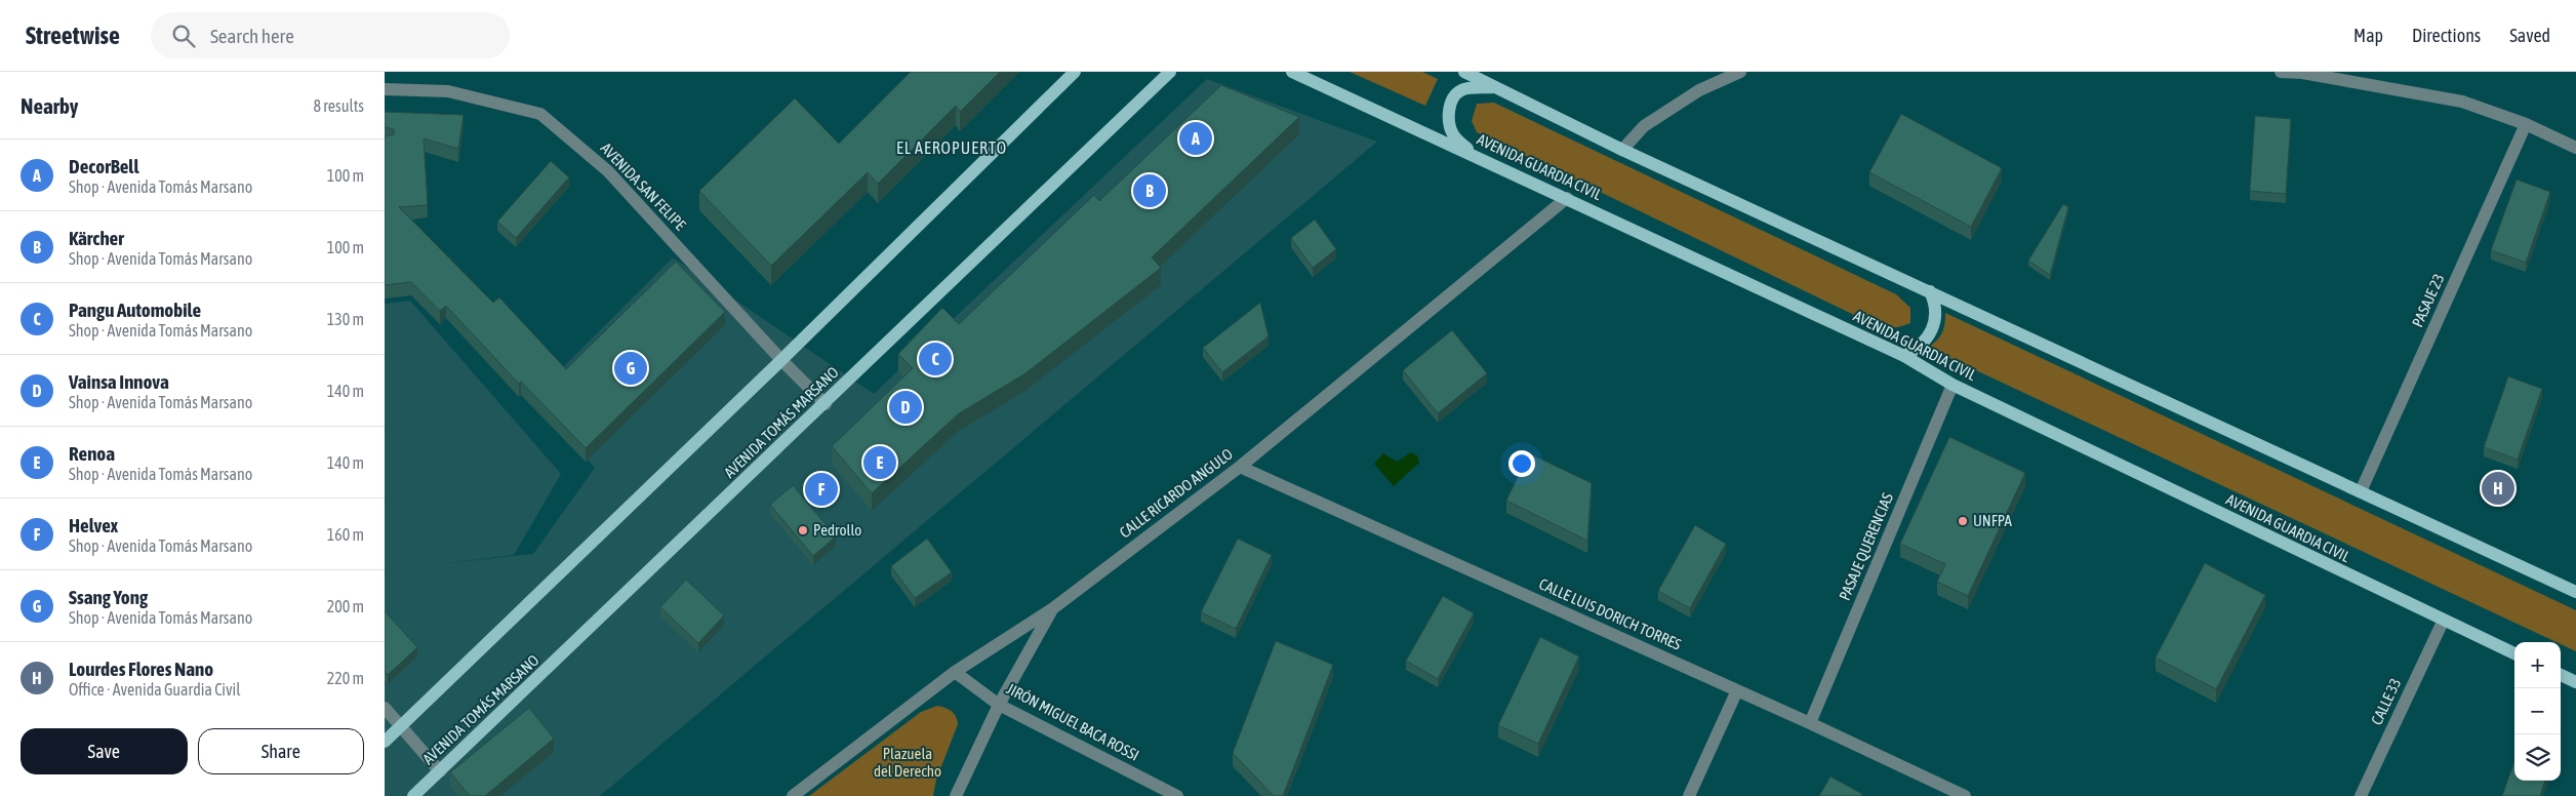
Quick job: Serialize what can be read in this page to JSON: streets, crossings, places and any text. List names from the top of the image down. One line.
{"streets":{"main road":["AVENIDA GUARDIA CIVIL","AVENIDA TOMÁS MARSANO"],"street":["AVENIDA SAN FELIPE","PASAJE 23","CALLE RICARDO ANGULO","PASAJE QUERENCIAS","CALLE LUIS DORICH TORRES","CALLE 33","JIRÓN MIGUEL BACA ROSSI"]},"crossings":[["AVENIDA GUARDIA CIVIL","CALLE RICARDO ANGULO"],["AVENIDA GUARDIA CIVIL","PASAJE QUERENCIAS"],["AVENIDA GUARDIA CIVIL","CALLE 33"],["AVENIDA SAN FELIPE","AVENIDA TOMÁS MARSANO"],["CALLE RICARDO ANGULO","CALLE LUIS DORICH TORRES"],["CALLE RICARDO ANGULO","JIRÓN MIGUEL BACA ROSSI"],["PASAJE QUERENCIAS","CALLE LUIS DORICH TORRES"]],"districts":["EL AEROPUERTO"],"parks":["Plazuela del Derecho"],"places":["UNFPA","Pedrollo"],"page":{"header":"Streetwise","search":"Search here","nav":["Map","Directions","Saved"],"heading":["Nearby","8 results"],"pins":["A","B","C","G","D","E","H","F"],"list":[{"mark":"A","name":"DecorBell","note":"Shop · Avenida Tomás Marsano","value":"100 m"},{"mark":"B","name":"Kärcher","note":"Shop · Avenida Tomás Marsano","value":"100 m"},{"mark":"C","name":"Pangu Automobile","note":"Shop · Avenida Tomás Marsano","value":"130 m"},{"mark":"D","name":"Vainsa Innova","note":"Shop · Avenida Tomás Marsano","value":"140 m"},{"mark":"E","name":"Renoa","note":"Shop · Avenida Tomás Marsano","value":"140 m"},{"mark":"F","name":"Helvex","note":"Shop · Avenida Tomás Marsano","value":"160 m"},{"mark":"G","name":"Ssang Yong","note":"Shop · Avenida Tomás Marsano","value":"200 m"},{"mark":"H","name":"Lourdes Flores Nano","note":"Office · Avenida Guardia Civil","value":"220 m"}],"map_buttons":["+","−"],"buttons":["Save","Share"]}}
